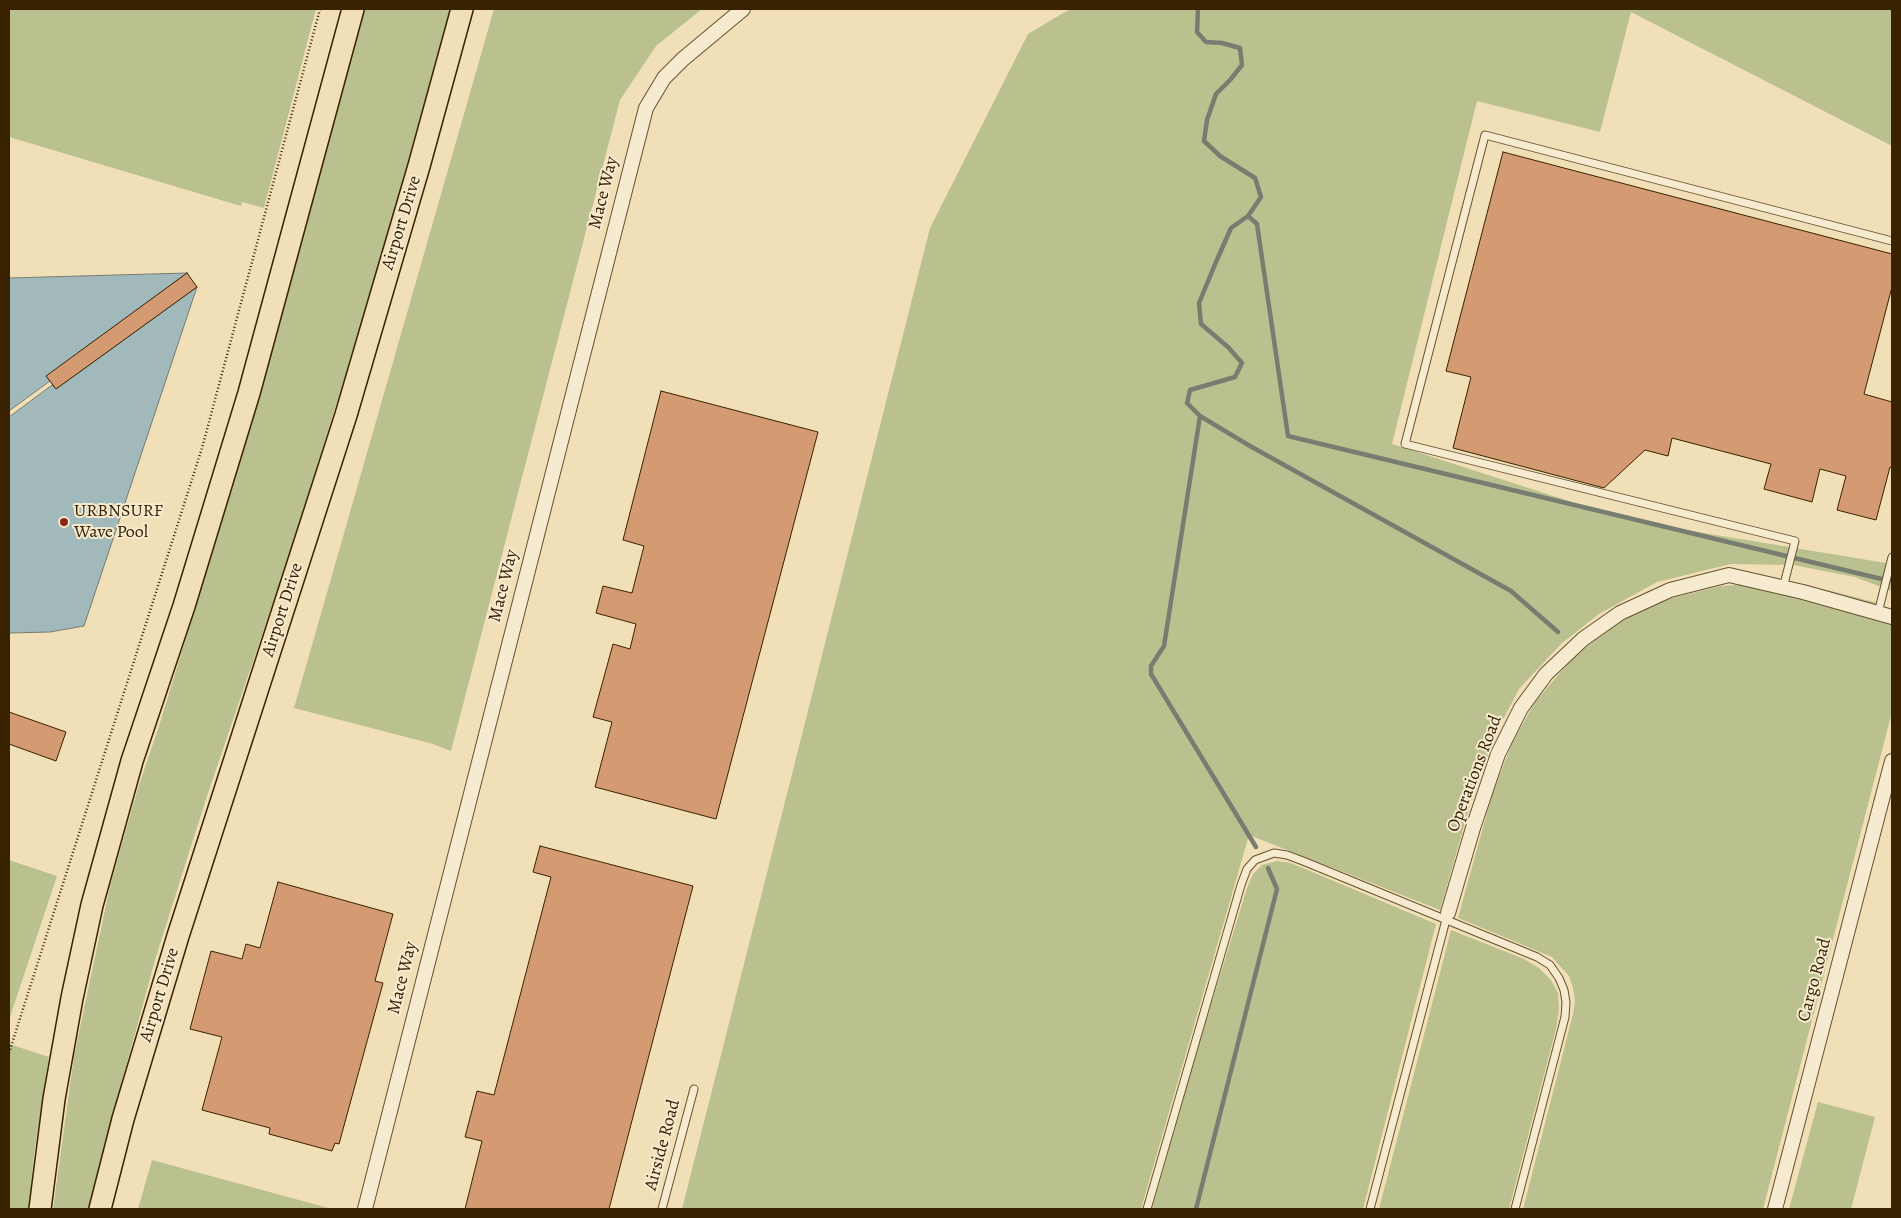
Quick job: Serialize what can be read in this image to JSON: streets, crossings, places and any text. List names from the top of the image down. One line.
{"streets":{"main road":["Airport Drive"],"street":["Mace Way","Operations Road","Cargo Road"],"lane":["Airside Road"]},"places":["URBNSURF Wave Pool"]}
